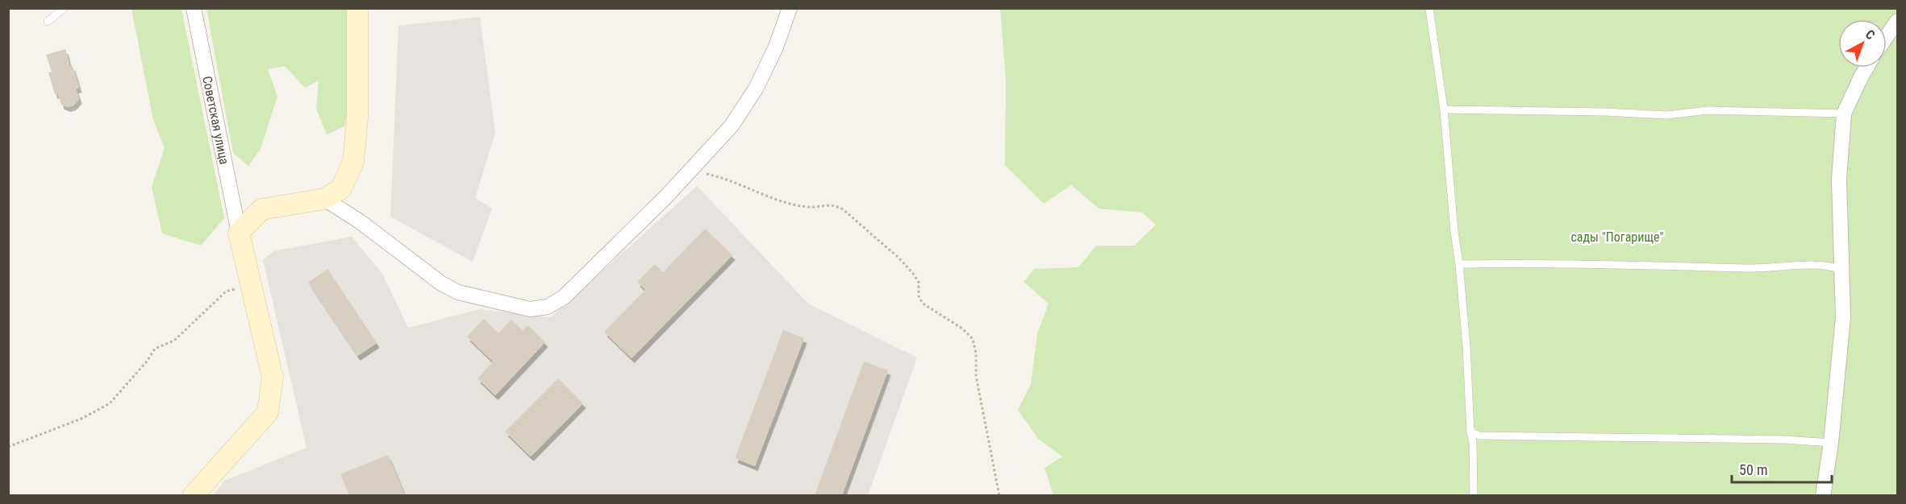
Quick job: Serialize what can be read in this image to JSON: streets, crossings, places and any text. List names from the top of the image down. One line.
{"streets":{"street":["Советская улица"]},"parks":["сады \"Погарище\""],"scale_bar":"50 m","north":"top right"}
